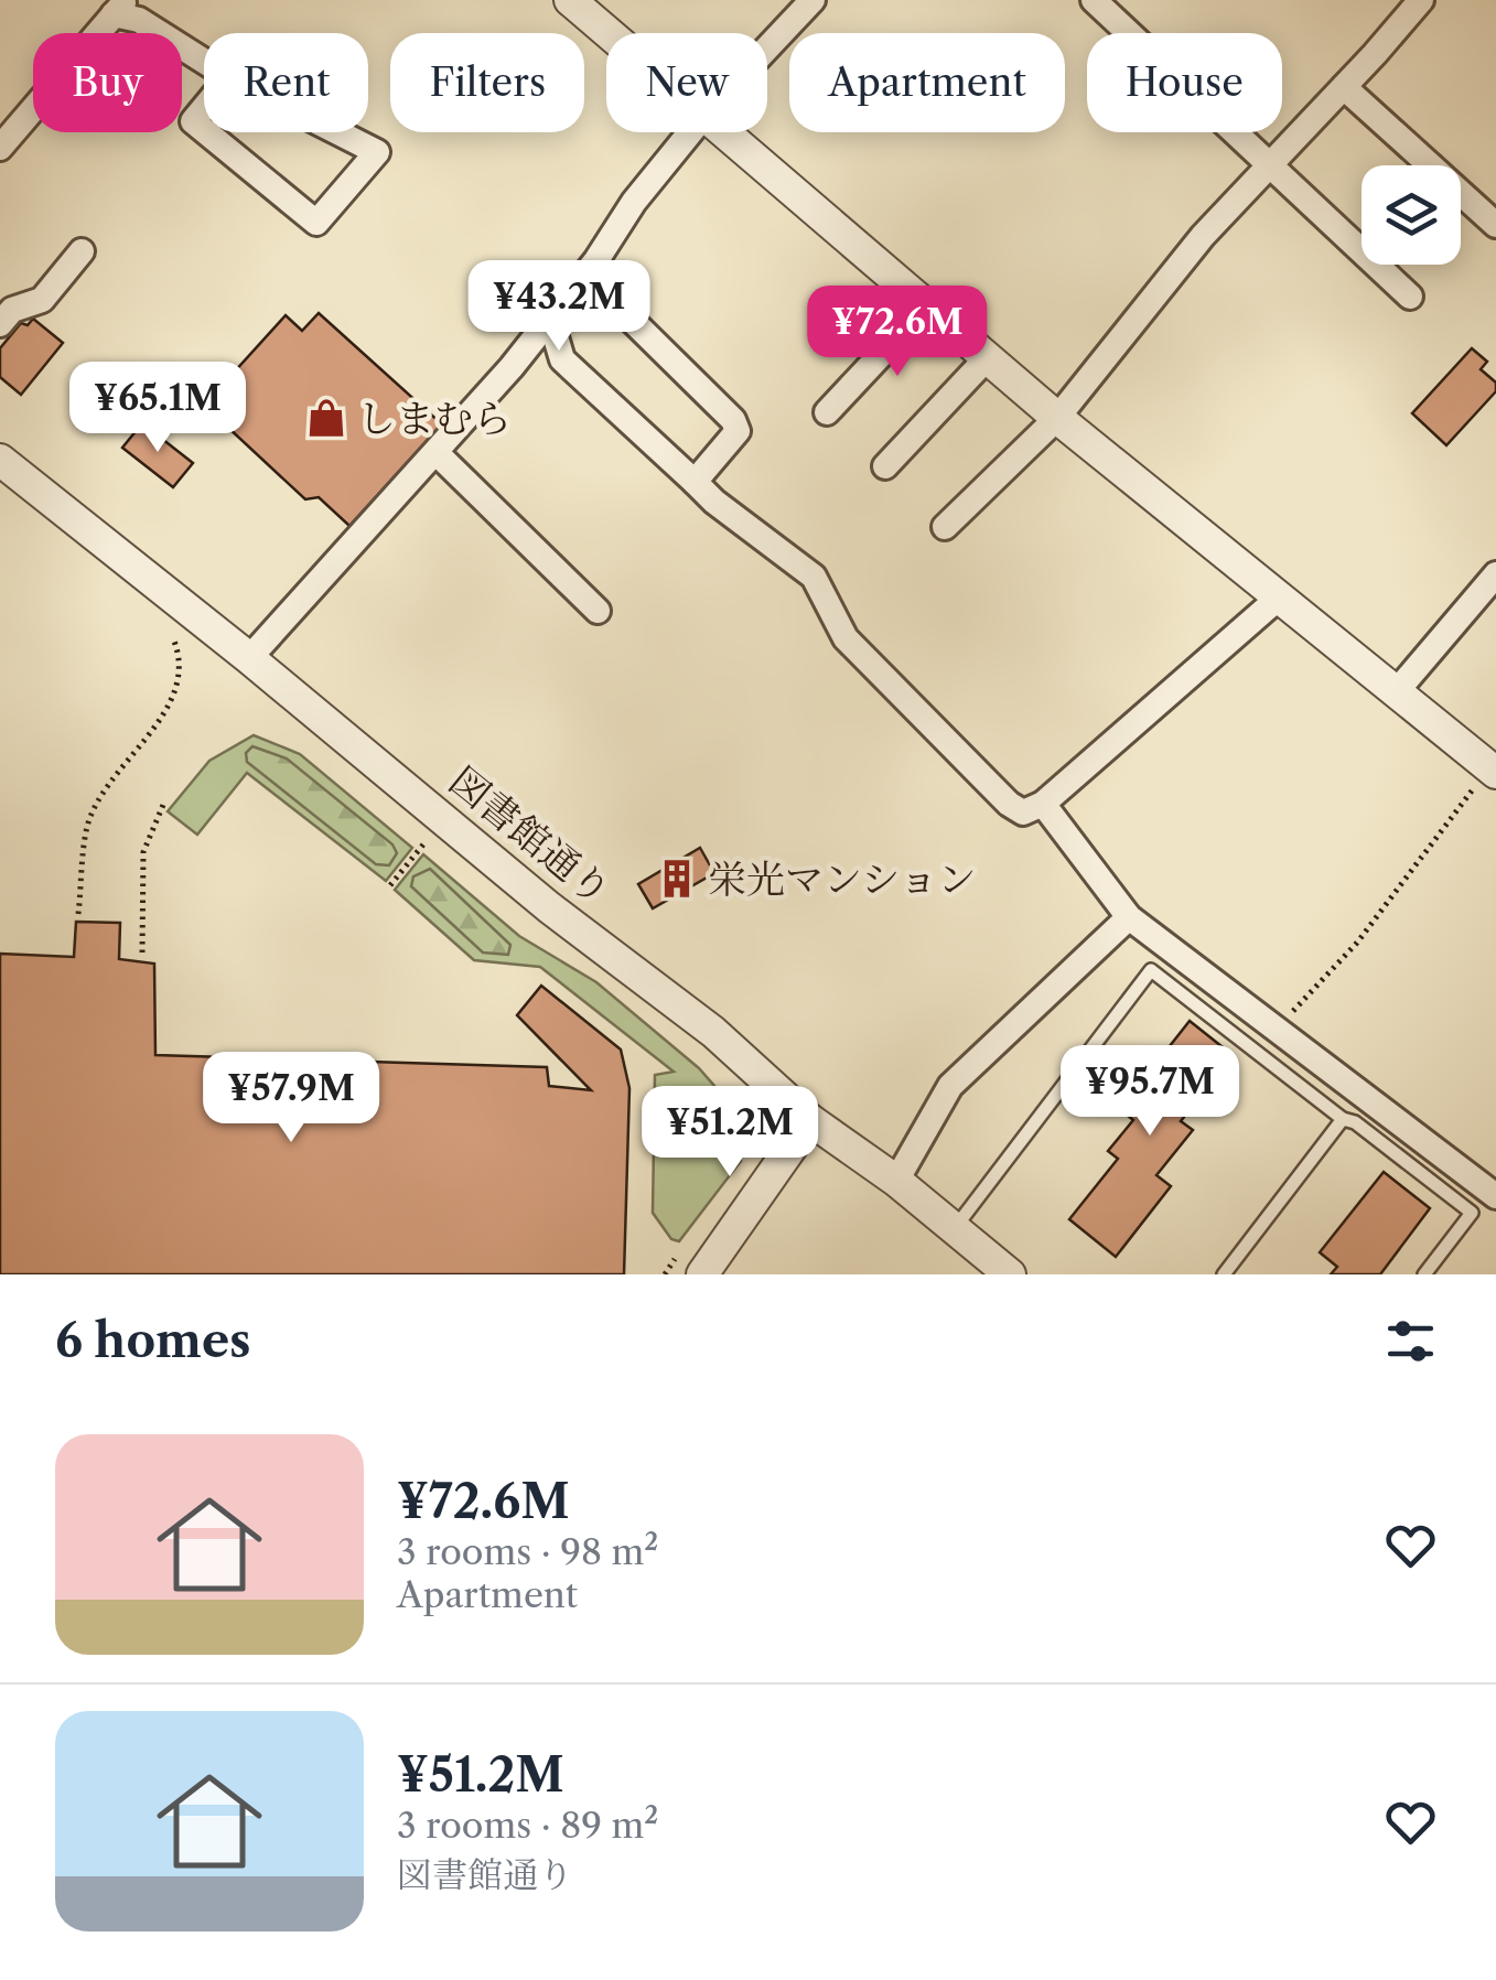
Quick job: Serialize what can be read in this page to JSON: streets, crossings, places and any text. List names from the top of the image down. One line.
{"streets":{"street":["図書館通り"]},"places":{"shop":["しまむら"],"building":["栄光マンション"]},"page":{"chip":["Buy","Rent","Filters","New","Apartment","House"],"price":["¥43.2M","¥72.6M","¥65.1M","¥95.7M","¥57.9M","¥51.2M"],"heading":"6 homes","list":[{"name":"¥72.6M","note":"3 rooms · 98 m² · Apartment"},{"name":"¥51.2M","note":"3 rooms · 89 m² · 図書館通り"}]}}
